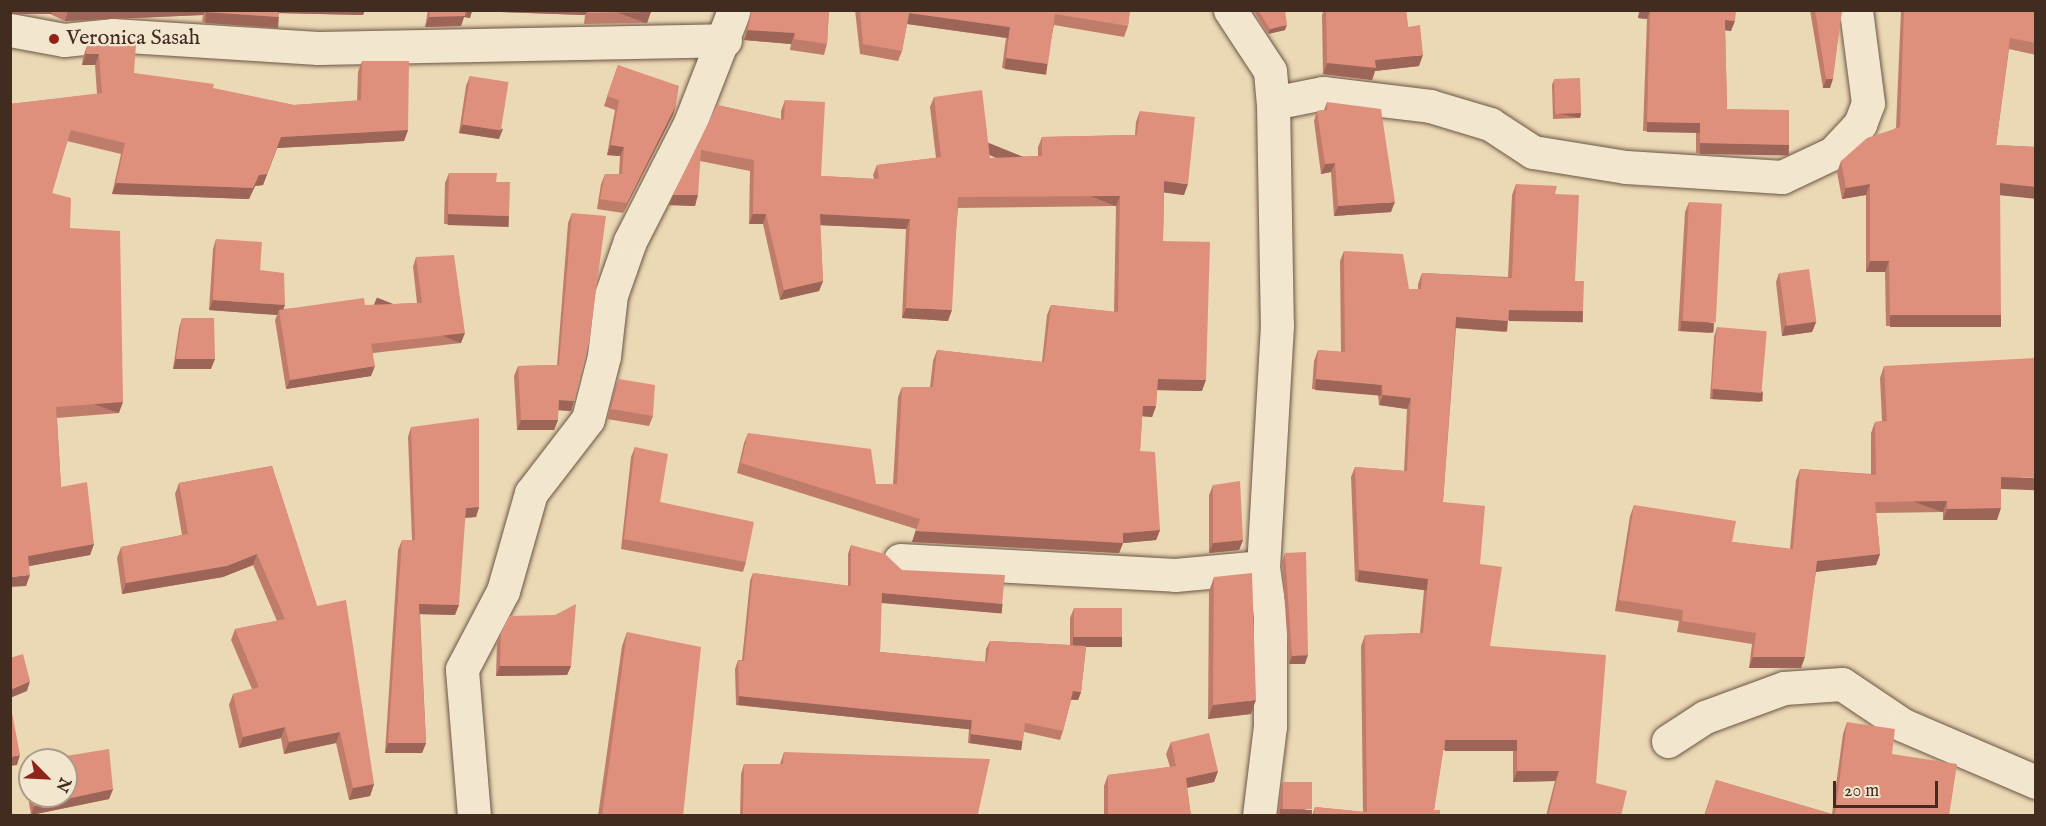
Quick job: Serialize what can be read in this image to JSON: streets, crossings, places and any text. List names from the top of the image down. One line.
{"places":["Veronica Sasah"],"scale_bar":"20 m","north":"bottom right"}
